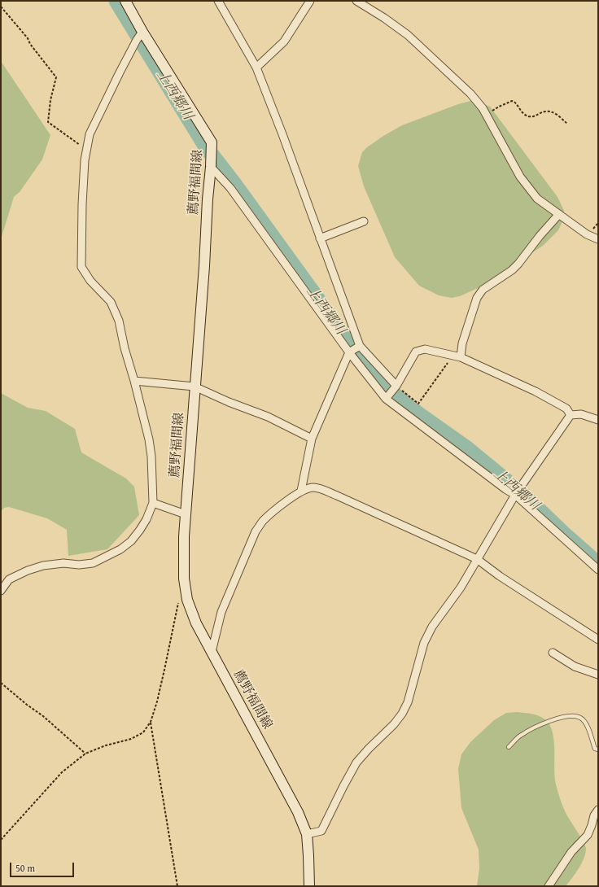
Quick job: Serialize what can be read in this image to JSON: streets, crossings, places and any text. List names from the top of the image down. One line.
{"streets":{"main road":["薦野福間線"]},"water":["上西郷川"],"scale_bar":"50 m"}
